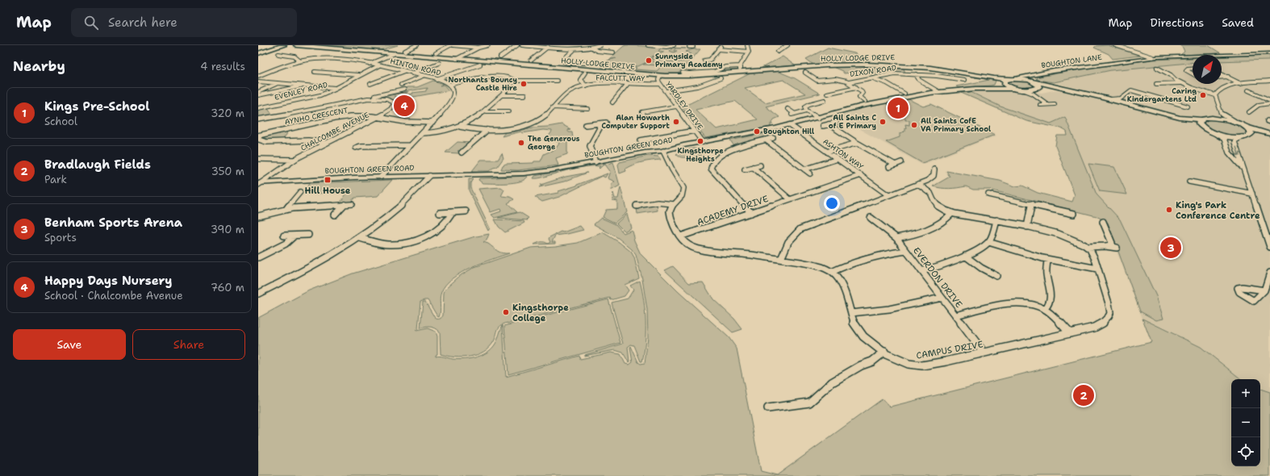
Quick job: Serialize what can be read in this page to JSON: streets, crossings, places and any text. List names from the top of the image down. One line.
{"streets":{"main road":["HOLLY LODGE DRIVE"],"street":["BOUGHTON LANE","HINTON ROAD","DIXON ROAD","FALCUTT WAY","EVENLEY ROAD","YARDLEY DRIVE","AYNHO CRESCENT","CHALCOMBE AVENUE","BOUGHTON GREEN ROAD","ASHTON WAY","ACADEMY DRIVE","EVERDON DRIVE","CAMPUS DRIVE"]},"crossings":[["HOLLY LODGE DRIVE","YARDLEY DRIVE"],["HOLLY LODGE DRIVE","BOUGHTON GREEN ROAD"],["HINTON ROAD","EVENLEY ROAD"],["HINTON ROAD","AYNHO CRESCENT"],["HINTON ROAD","BOUGHTON GREEN ROAD"],["FALCUTT WAY","YARDLEY DRIVE"],["YARDLEY DRIVE","BOUGHTON GREEN ROAD"],["AYNHO CRESCENT","CHALCOMBE AVENUE"],["CHALCOMBE AVENUE","BOUGHTON GREEN ROAD"],["BOUGHTON GREEN ROAD","ASHTON WAY"],["ASHTON WAY","ACADEMY DRIVE"],["ACADEMY DRIVE","CAMPUS DRIVE"],["EVERDON DRIVE","CAMPUS DRIVE"]],"places":{"other":["Sunnyside Primary Academy","Northants Bouncy Castle Hire","Caring Kindergartens Ltd","Alan Howarth Computer Support","All Saints C of E Primary","All Saints CofE VA Primary School","Boughton Hill","Kingsthorpe Heights","The Generous George","King's Park Conference Centre","Kingsthorpe College"],"transit":["Hill House"]},"north":"top right","page":{"header":"Map","search":"Search here","nav":["Map","Directions","Saved"],"heading":["Nearby","4 results"],"list":[{"mark":"1","name":"Kings Pre-School","note":"School","value":"320 m"},{"mark":"2","name":"Bradlaugh Fields","note":"Park","value":"350 m"},{"mark":"3","name":"Benham Sports Arena","note":"Sports","value":"390 m"},{"mark":"4","name":"Happy Days Nursery","note":"School · Chalcombe Avenue","value":"760 m"}],"pins":["4","1","3","2"],"buttons":["Save","Share"],"map_buttons":["+","−"]}}
